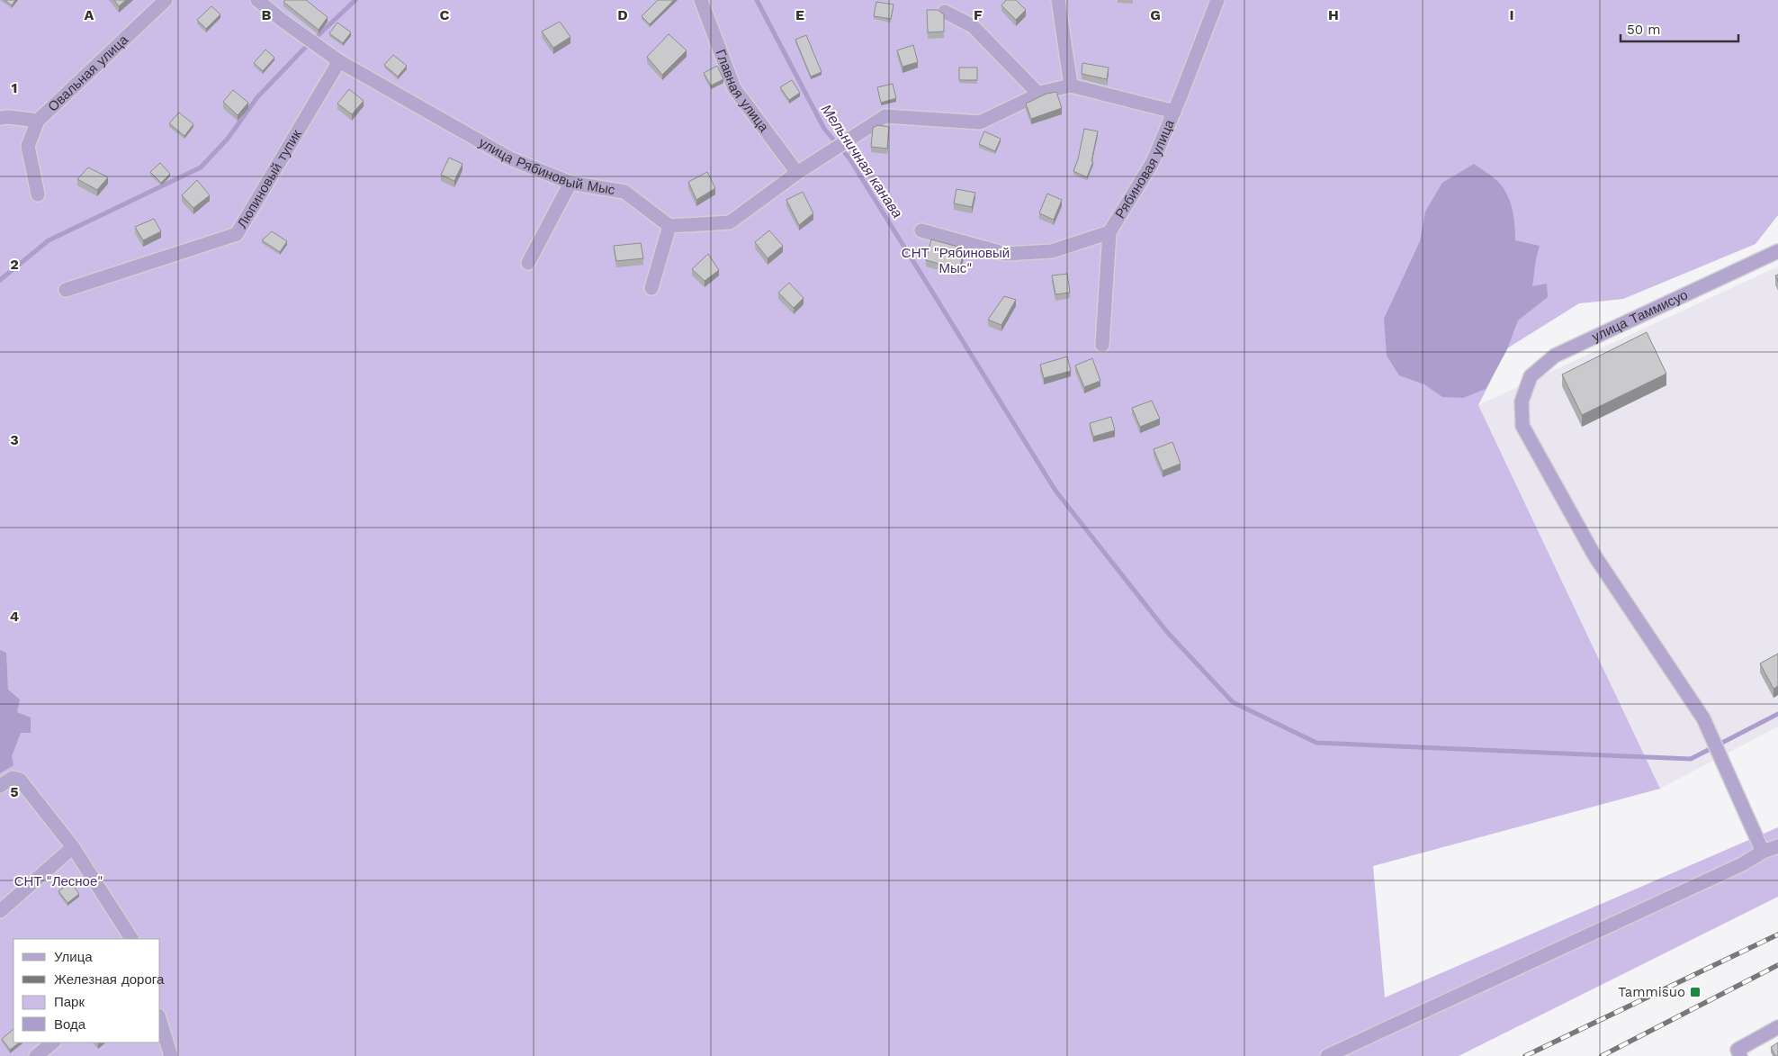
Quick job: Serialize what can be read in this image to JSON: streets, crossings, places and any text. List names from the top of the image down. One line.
{"streets":{"street":["Овальная улица","Главная улица","улица Рябиновый Мыс","Рябиновая улица","Люпиновый тупик","улица Таммисуо"]},"crossings":[["улица Рябиновый Мыс","Люпиновый тупик"]],"water":["Мельничная канава"],"parks":["СНТ \"Рябиновый Мыс\"","СНТ \"Лесное\""],"places":{"transit":["Tammisuo"]},"legend":["Улица","Железная дорога","Парк","Вода"],"scale_bar":"50 m","grid":{"columns":["A","B","C","D","E","F","G","H","I"],"rows":["1","2","3","4","5"]}}
